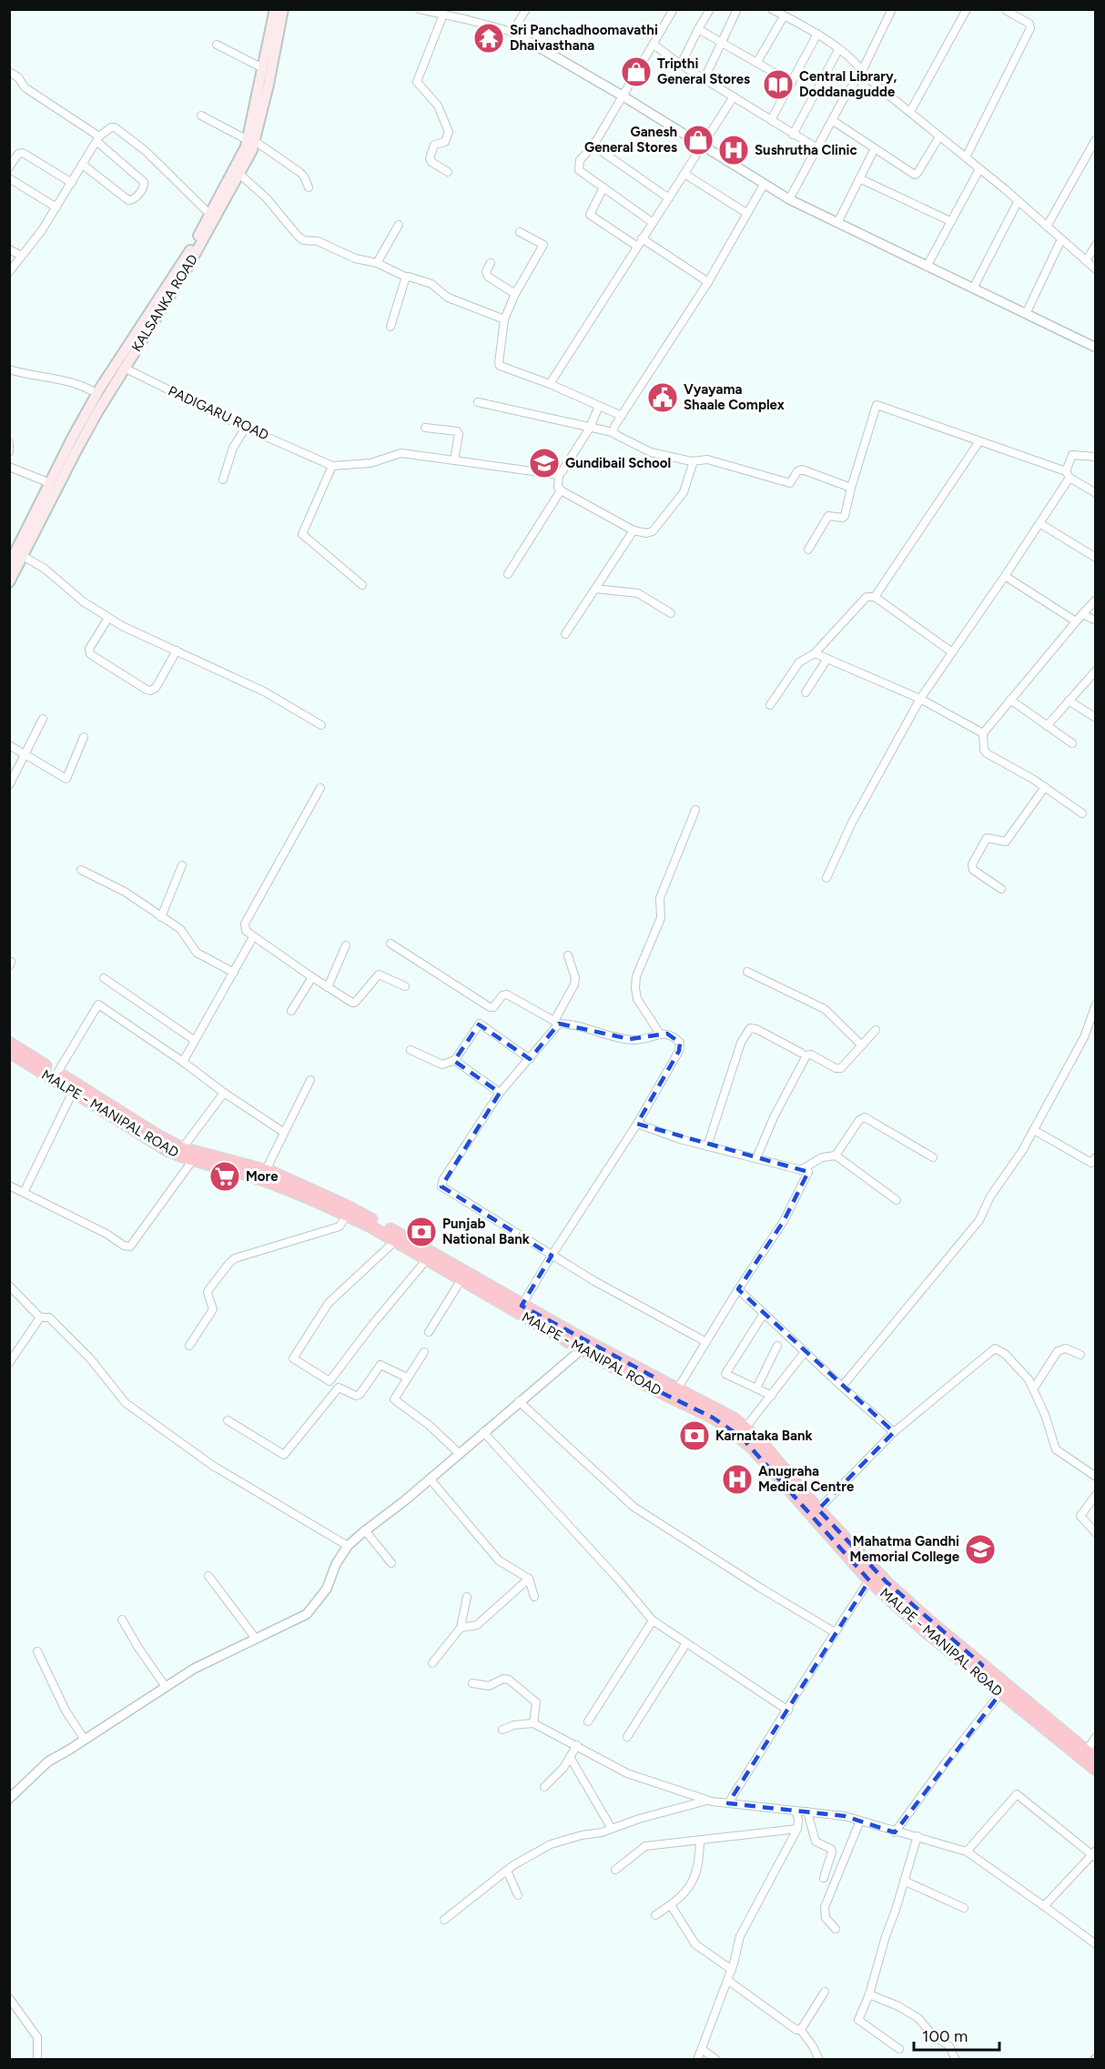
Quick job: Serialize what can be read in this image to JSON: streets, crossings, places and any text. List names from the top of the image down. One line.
{"streets":{"highway":["MALPE - MANIPAL ROAD"],"main road":["KALSANKA ROAD"],"street":["PADIGARU ROAD"]},"crossings":[["KALSANKA ROAD","PADIGARU ROAD"]],"places":{"temple":["Sri Panchadhoomavathi Dhaivasthana"],"shop":["Tripthi General Stores","Ganesh General Stores"],"library":["Central Library, Doddanagudde"],"hospital":["Sushrutha Clinic","Anugraha Medical Centre"],"public building":["Vyayama Shaale Complex"],"school or university":["Gundibail School","Mahatma Gandhi Memorial College"],"supermarket":["More"],"bank":["Punjab National Bank","Karnataka Bank"]},"scale_bar":"100 m"}
